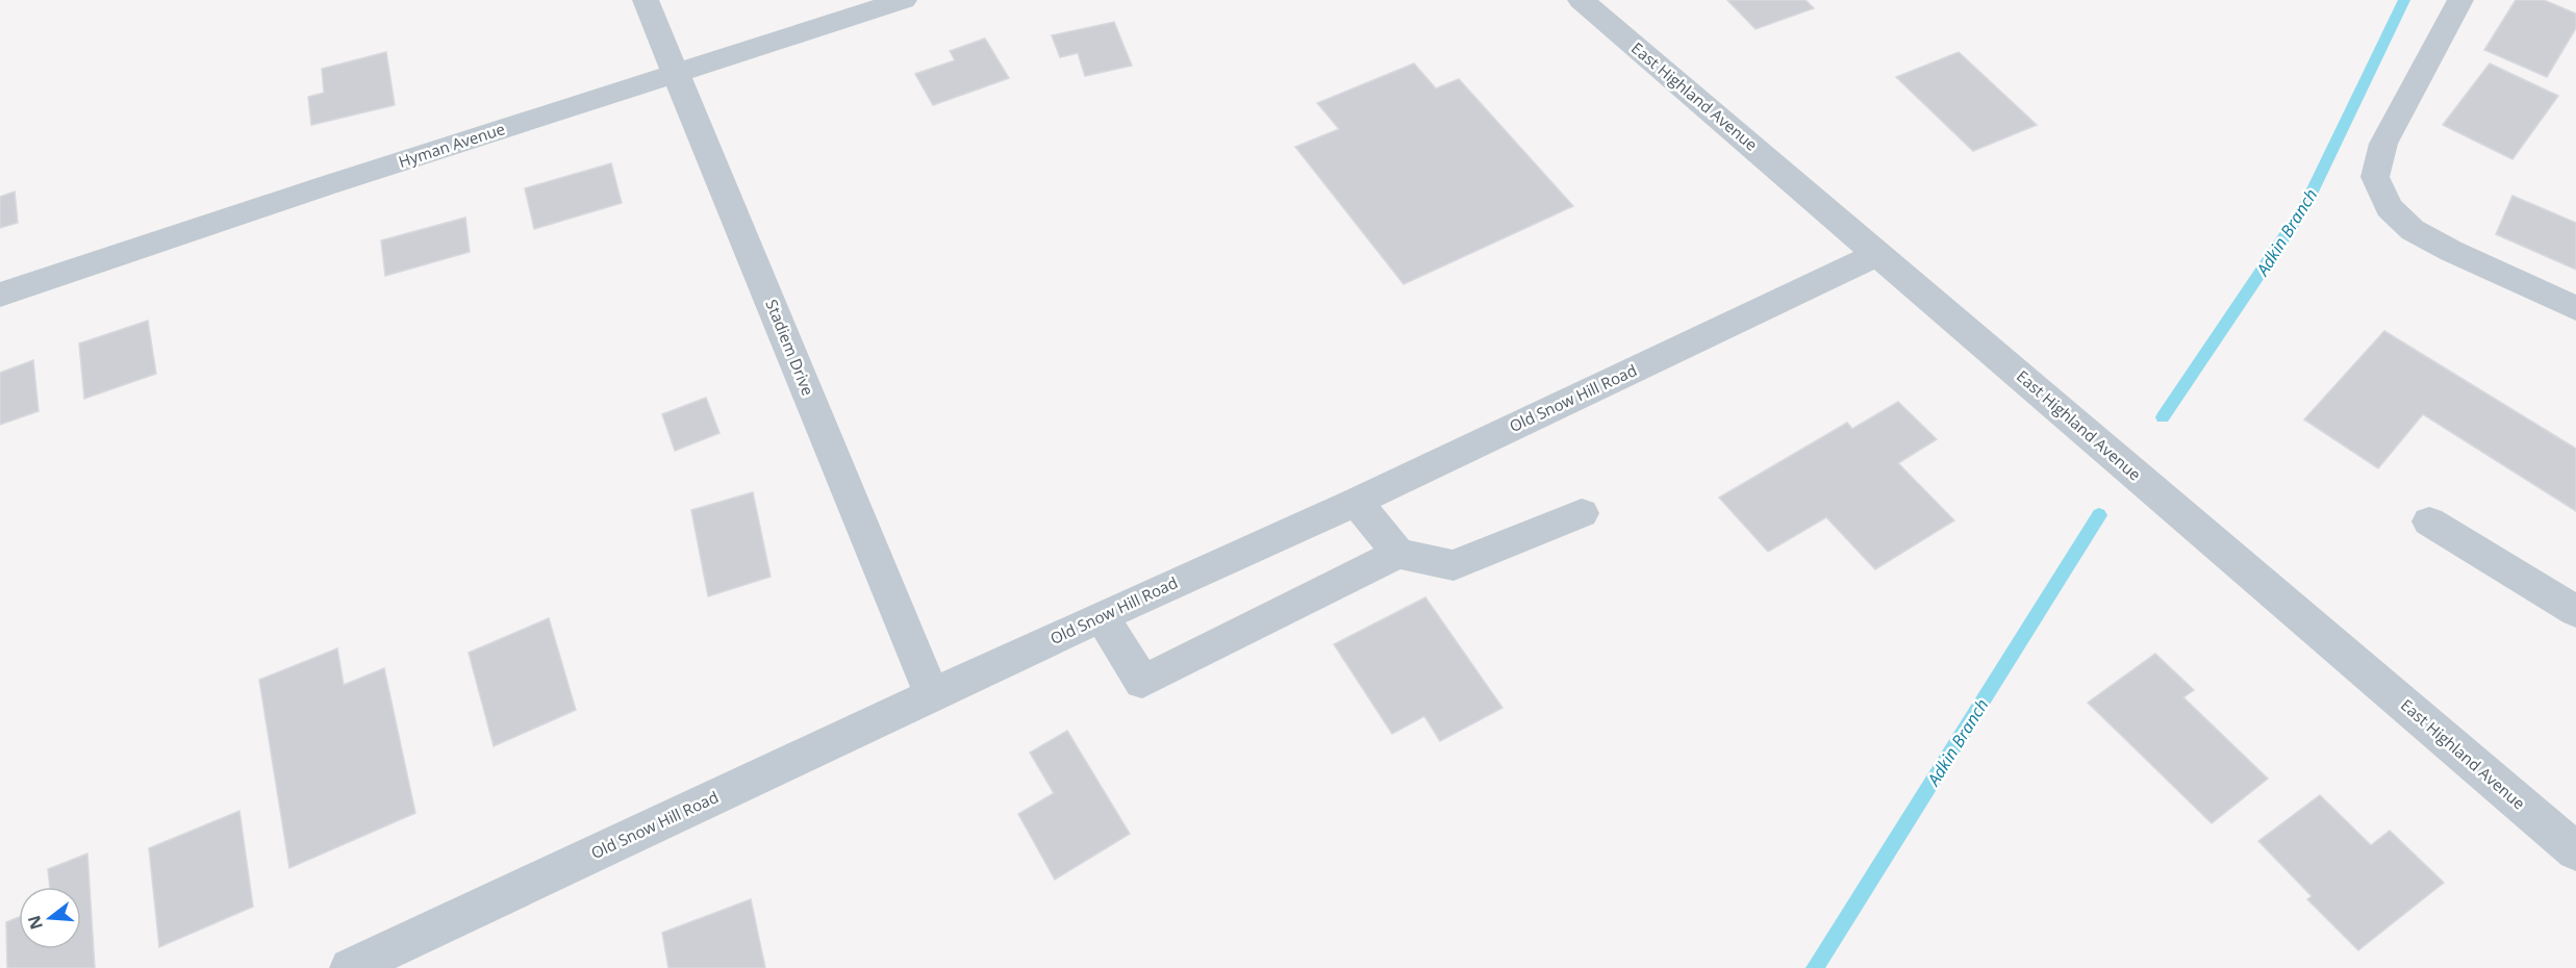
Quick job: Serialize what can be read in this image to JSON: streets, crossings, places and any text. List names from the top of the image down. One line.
{"streets":{"street":["East Highland Avenue","Hyman Avenue","Stadiem Drive","Old Snow Hill Road"]},"crossings":[["East Highland Avenue","Old Snow Hill Road"],["Hyman Avenue","Stadiem Drive"],["Stadiem Drive","Old Snow Hill Road"]],"water":["Adkin Branch"],"north":"left"}
